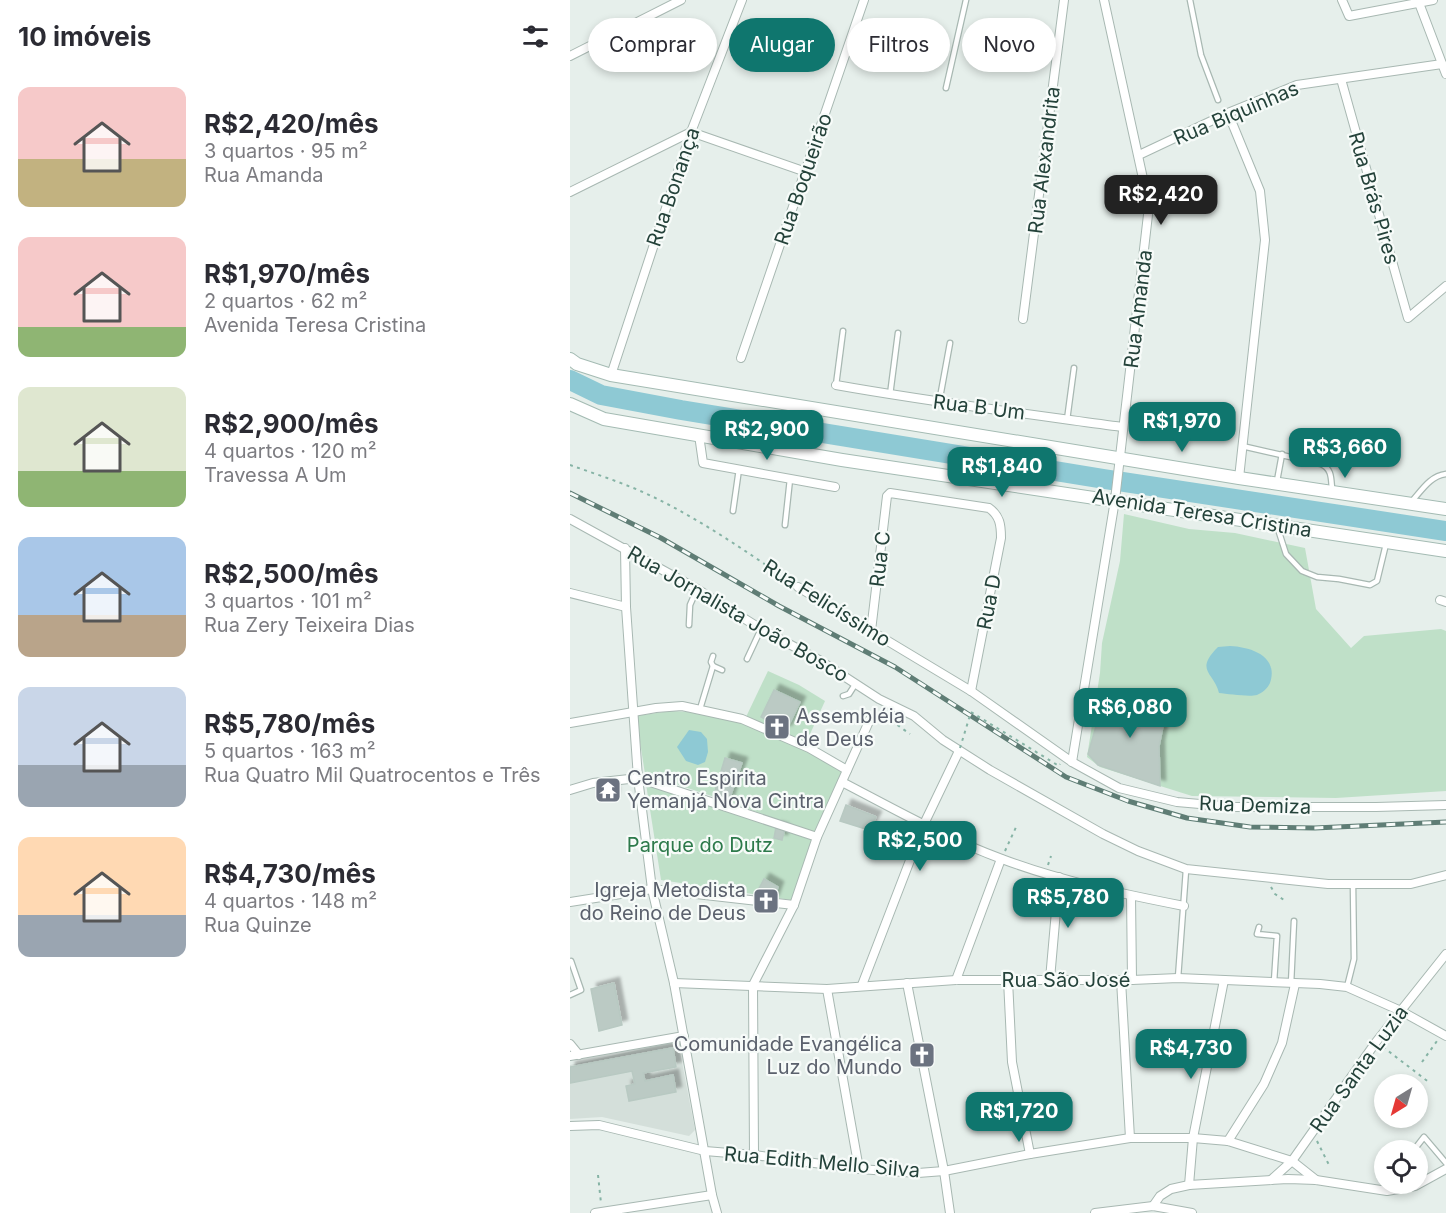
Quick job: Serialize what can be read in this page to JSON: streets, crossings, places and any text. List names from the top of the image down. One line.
{"streets":{"main road":["Avenida Teresa Cristina"],"street":["Rua Biquinhas","Rua Alexandrita","Rua Boqueirão","Rua Bonança","Rua Brás Pires","Rua Amanda","Rua B Um","Rua C","Rua D","Rua Felicíssimo","Rua Jornalista João Bosco","Rua Demiza","Rua São José","Rua Santa Luzia","Rua Edith Mello Silva"]},"crossings":[["Rua Biquinhas","Rua Brás Pires"],["Rua Biquinhas","Rua Amanda"],["Rua Bonança","Avenida Teresa Cristina"],["Rua Amanda","Rua B Um"],["Rua Amanda","Avenida Teresa Cristina"],["Rua Amanda","Rua Felicíssimo"],["Rua Amanda","Rua Demiza"],["Rua C","Rua D"],["Rua C","Rua Felicíssimo"],["Rua D","Rua Felicíssimo"],["Rua Felicíssimo","Rua Demiza"],["Rua São José","Rua Santa Luzia"],["Rua Santa Luzia","Rua Edith Mello Silva"]],"parks":["Parque do Dutz"],"places":{"church":["Assembléia de Deus","Igreja Metodista do Reino de Deus","Comunidade Evangélica Luz do Mundo"],"temple":["Centro Espirita Yemanjá Nova Cintra"]},"north":"bottom left","page":{"heading":"10 imóveis","chip":["Comprar","Alugar","Filtros","Novo"],"list":[{"name":"R$2,420/mês","note":"3 quartos · 95 m² · Rua Amanda"},{"name":"R$1,970/mês","note":"2 quartos · 62 m² · Avenida Teresa Cristina"},{"name":"R$2,900/mês","note":"4 quartos · 120 m² · Travessa A Um"},{"name":"R$2,500/mês","note":"3 quartos · 101 m² · Rua Zery Teixeira Dias"},{"name":"R$5,780/mês","note":"5 quartos · 163 m² · Rua Quatro Mil Quatrocentos e Três"},{"name":"R$4,730/mês","note":"4 quartos · 148 m² · Rua Quinze"}],"price":["R$2,420","R$1,970","R$2,900","R$3,660","R$1,840","R$6,080","R$2,500","R$5,780","R$4,730","R$1,720"]}}
